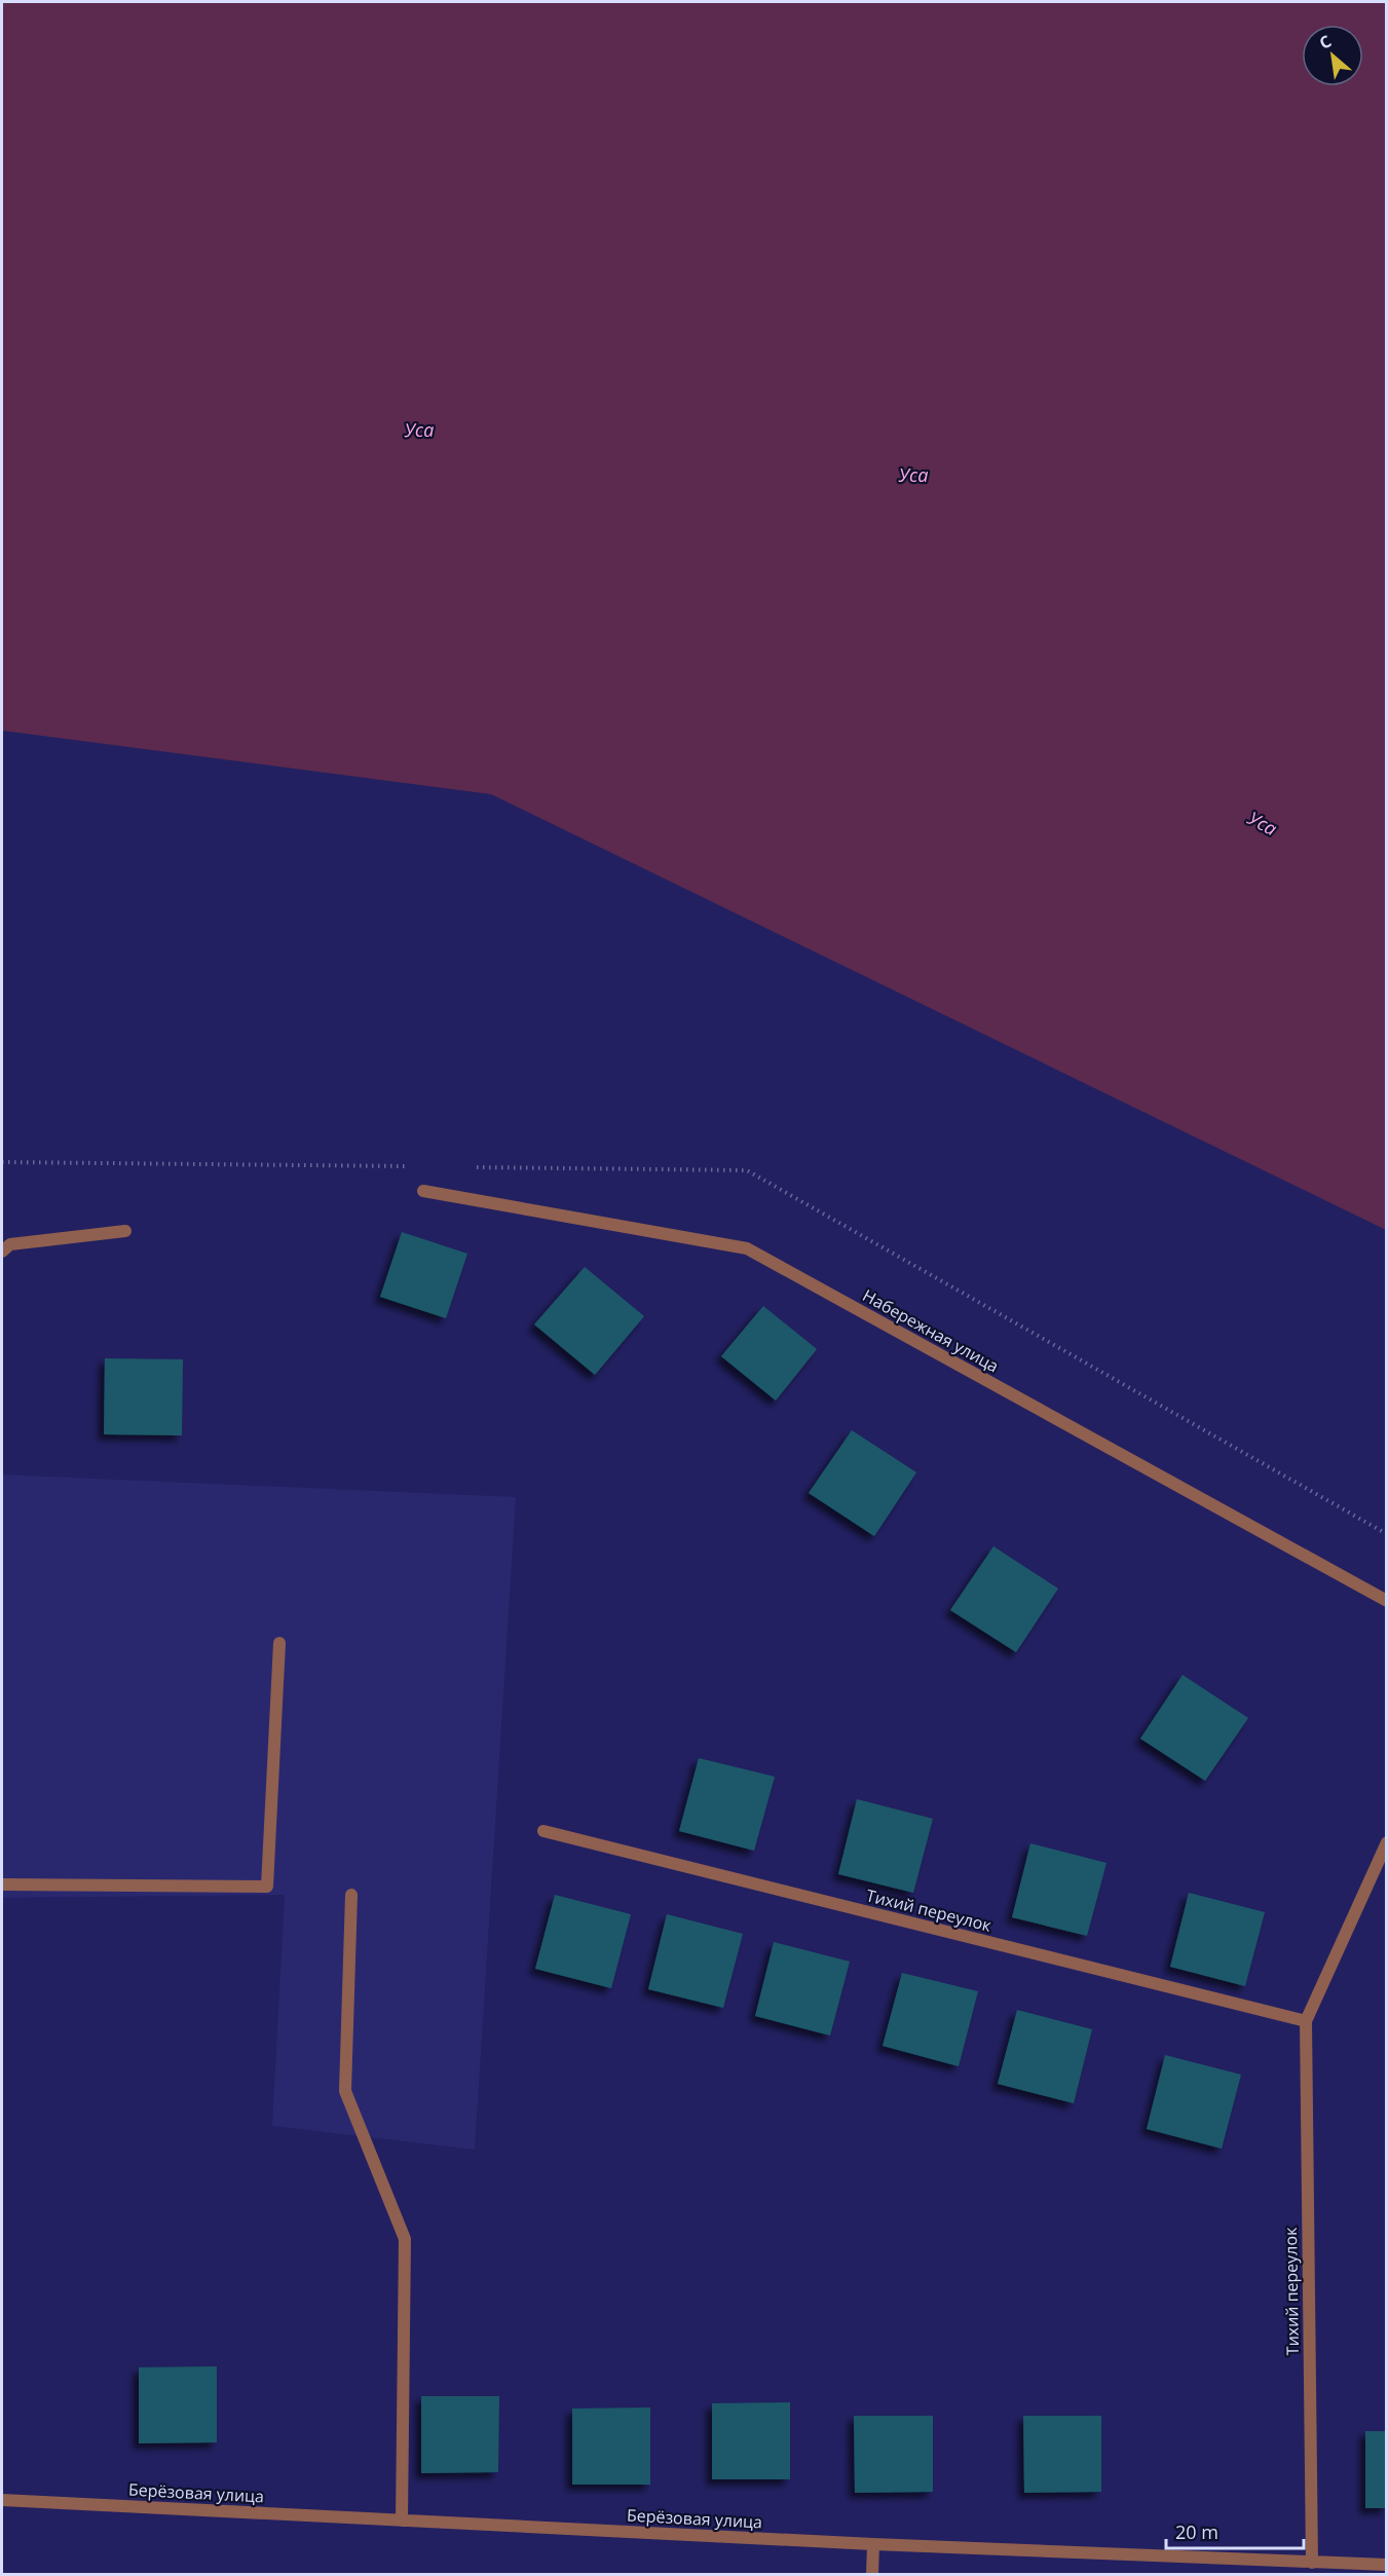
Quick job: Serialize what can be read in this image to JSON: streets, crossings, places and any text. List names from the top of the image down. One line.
{"streets":{"street":["Набережная улица","Тихий переулок","Берёзовая улица"]},"crossings":[["Тихий переулок","Берёзовая улица"]],"water":["Уса"],"scale_bar":"20 m","north":"top left"}
